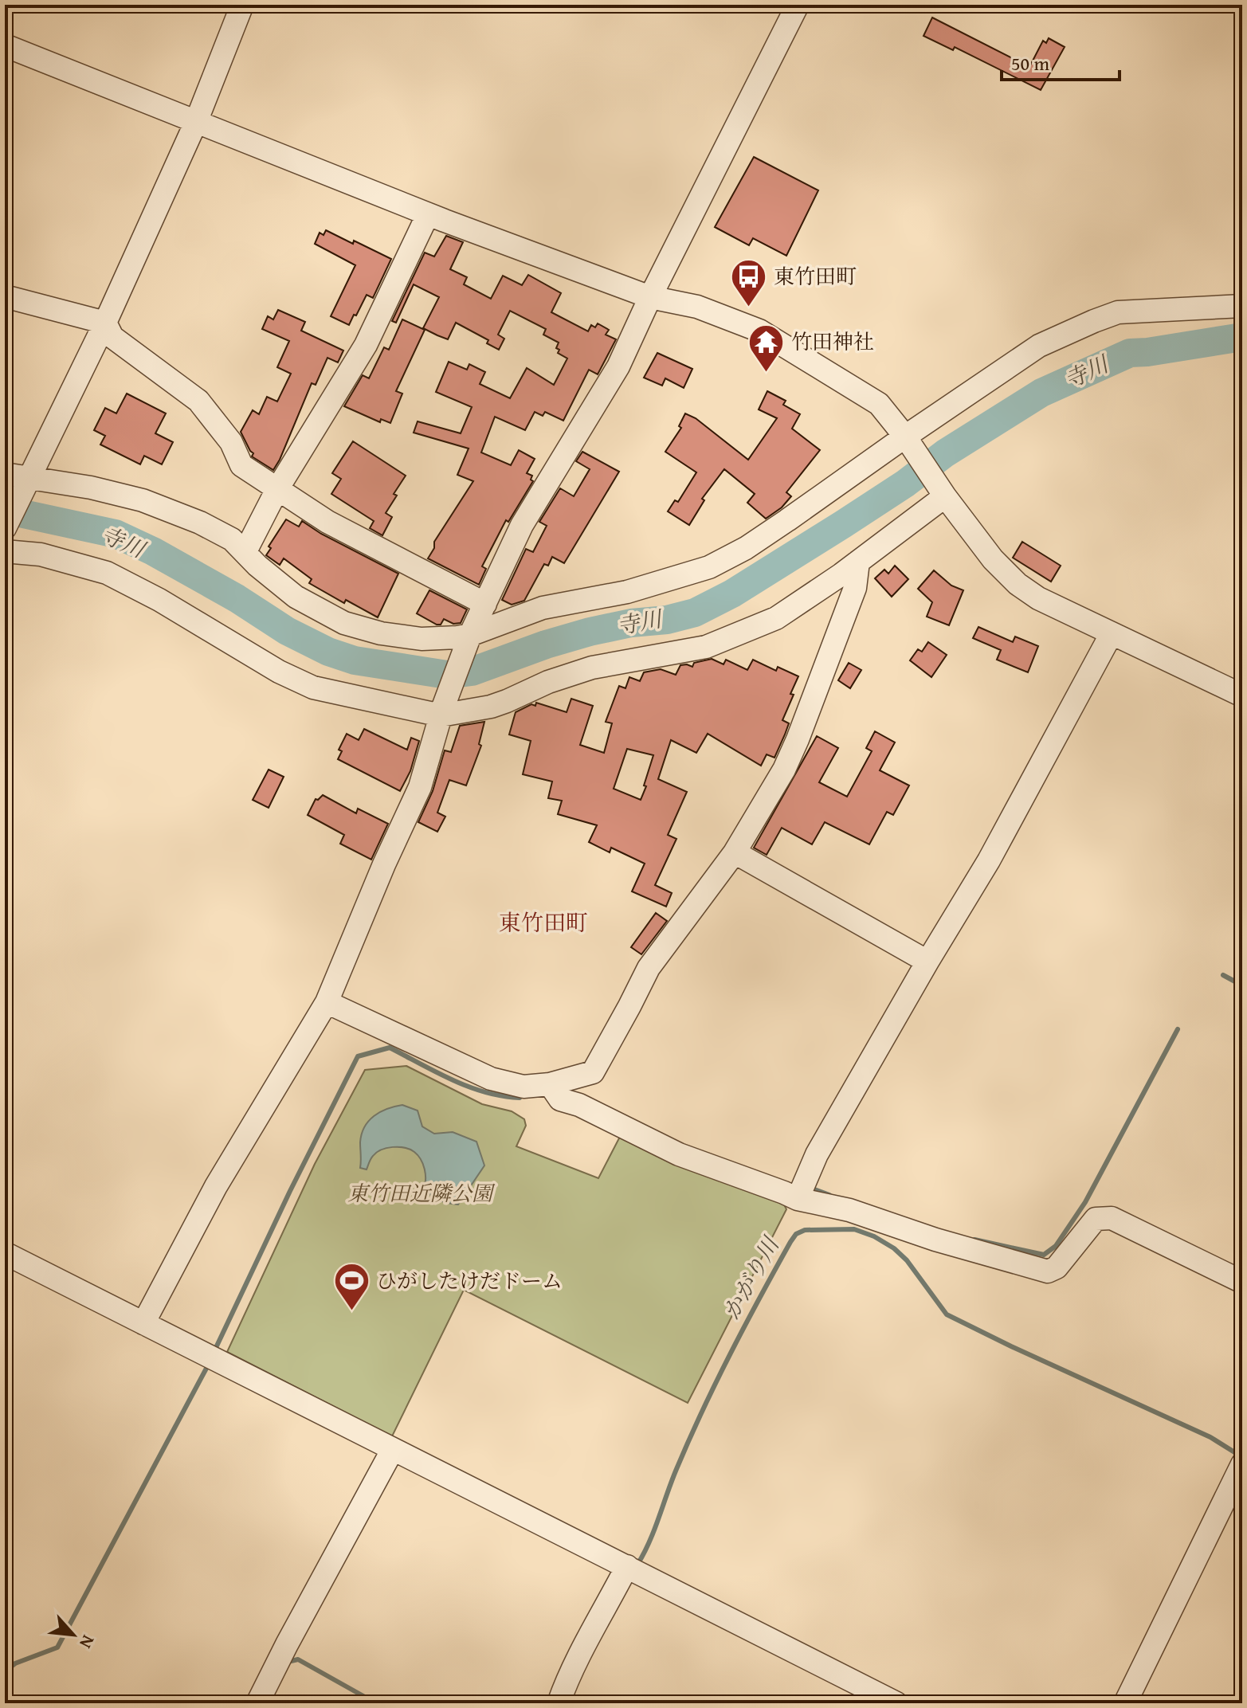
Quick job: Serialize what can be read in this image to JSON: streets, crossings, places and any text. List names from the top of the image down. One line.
{"districts":["東竹田町"],"water":["寺川","かがり川"],"parks":["東竹田近隣公園"],"places":{"bus stop":["東竹田町"],"temple":["竹田神社"],"sports":["ひがしたけだドーム"]},"scale_bar":"50 m","north":"bottom right"}
